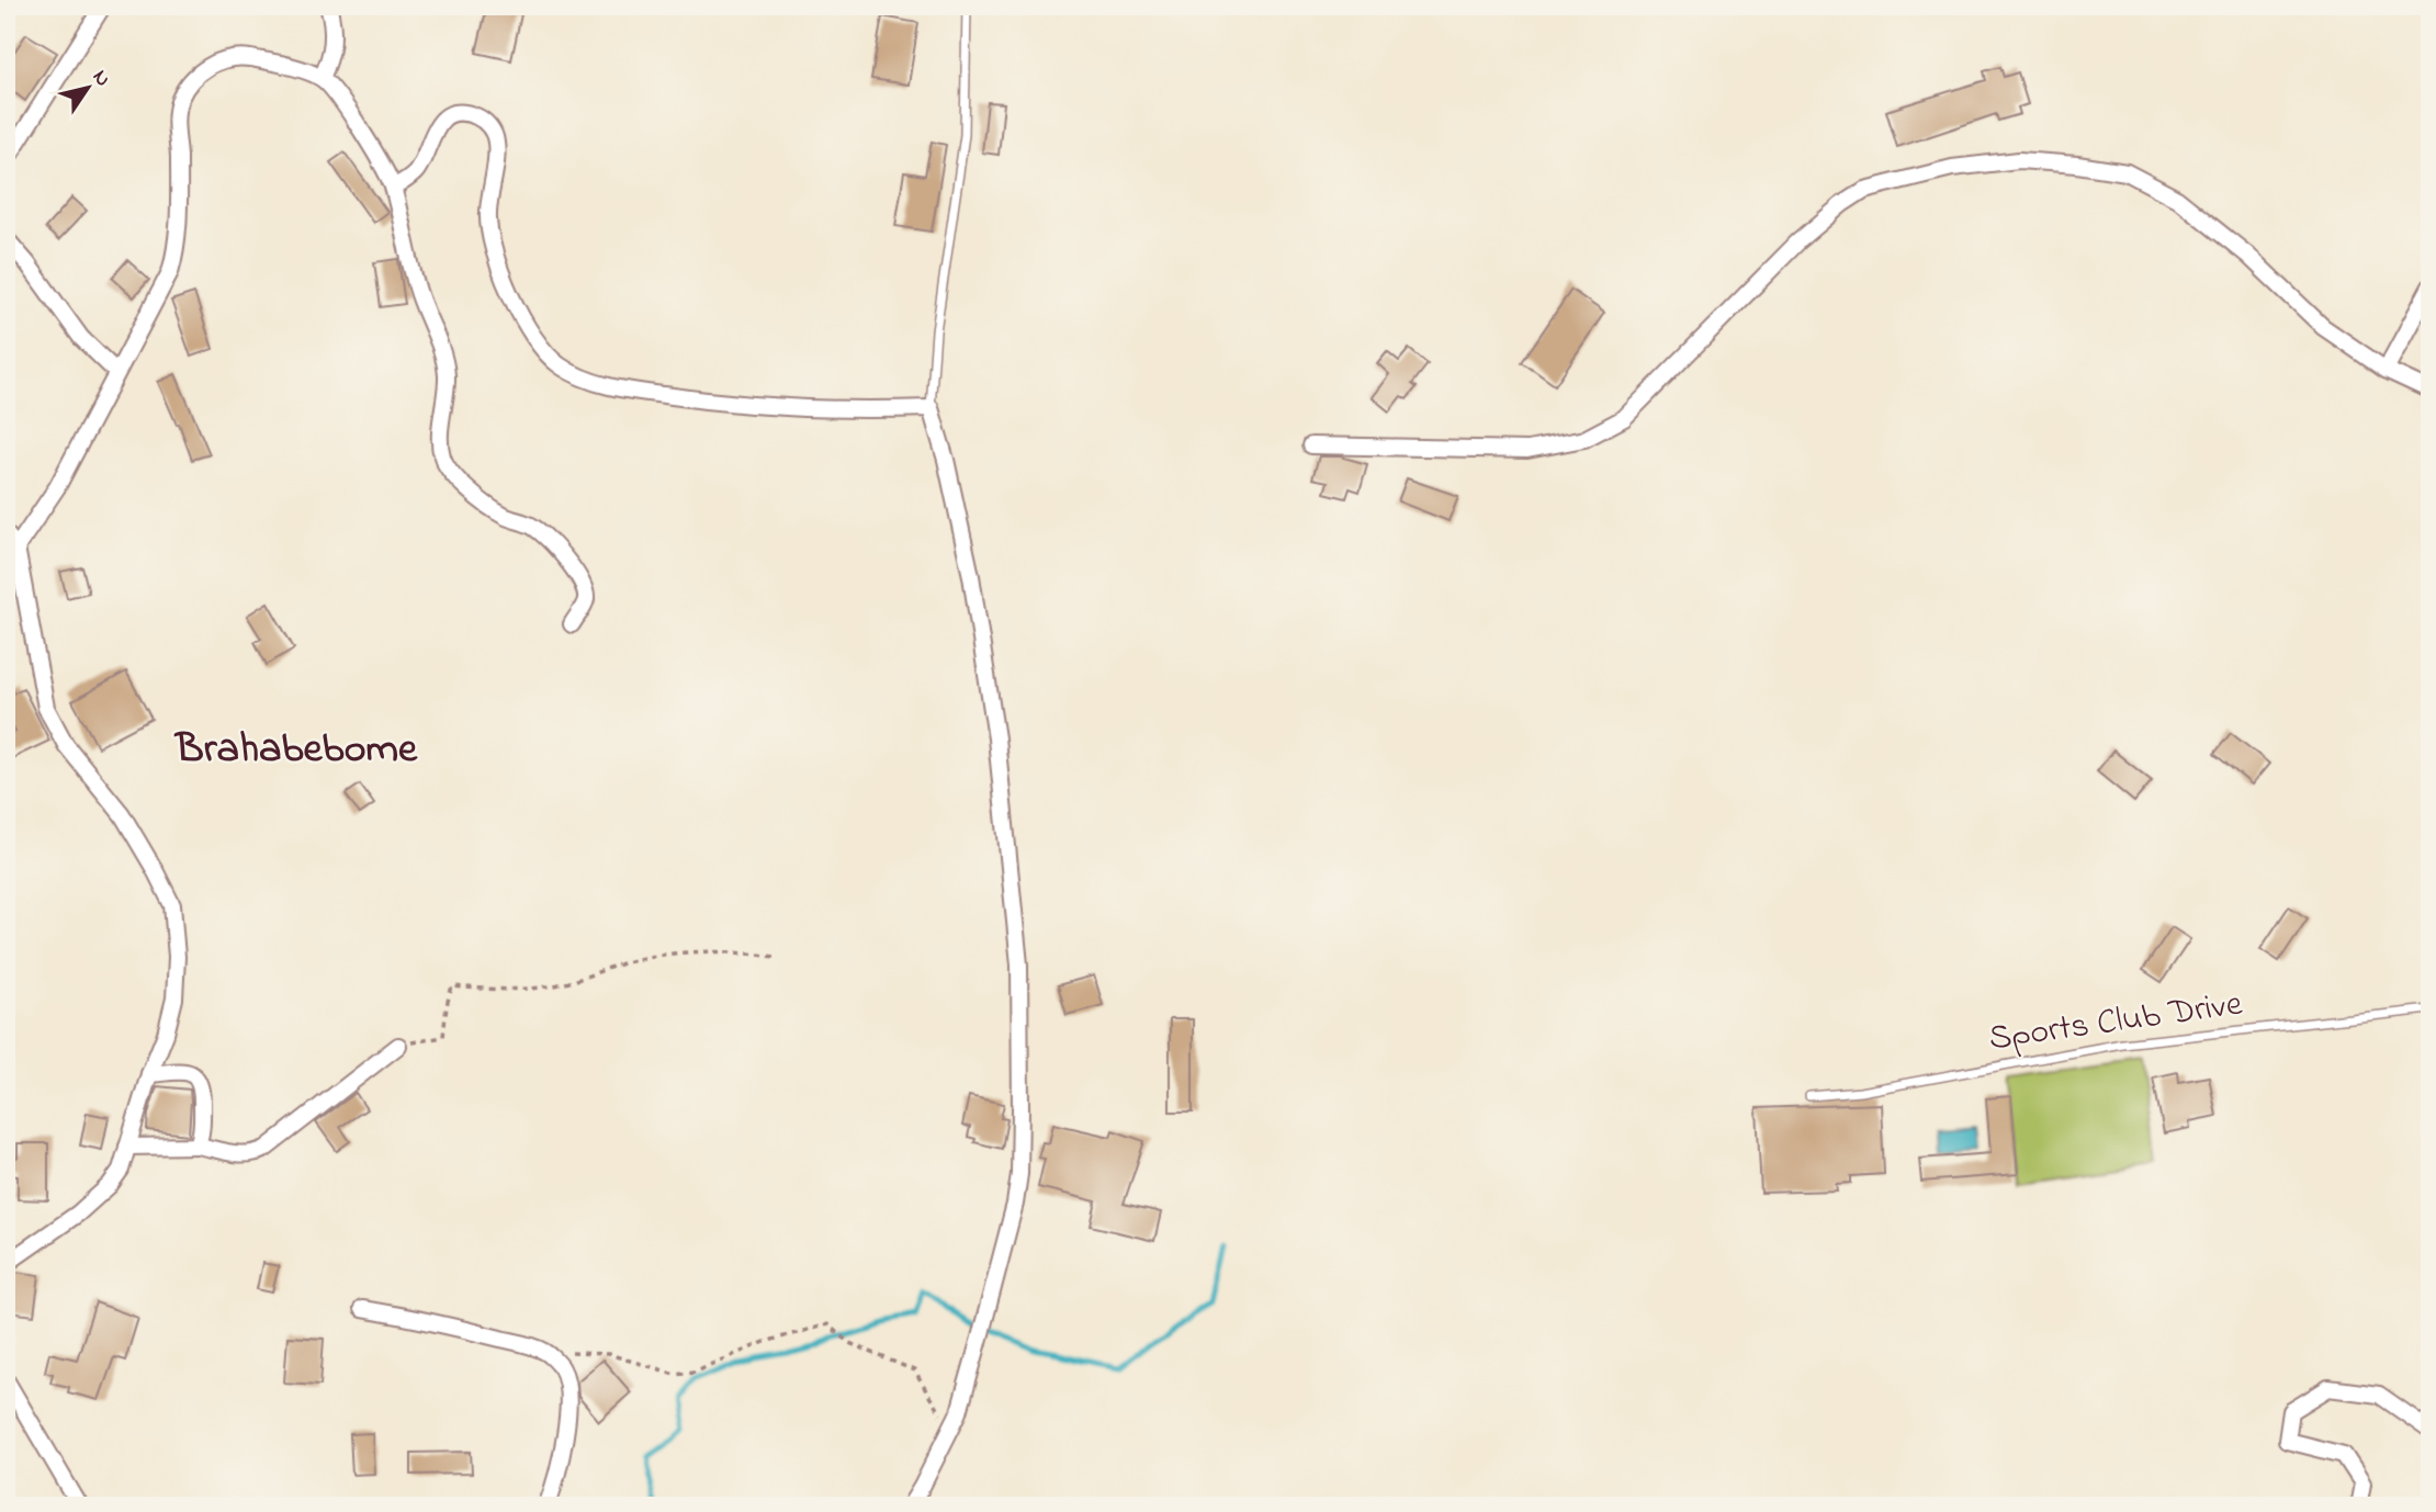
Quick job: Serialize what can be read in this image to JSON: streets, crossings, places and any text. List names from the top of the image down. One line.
{"streets":{"lane":["Sports Club Drive"]},"districts":["Brahabebome"],"north":"top right"}
